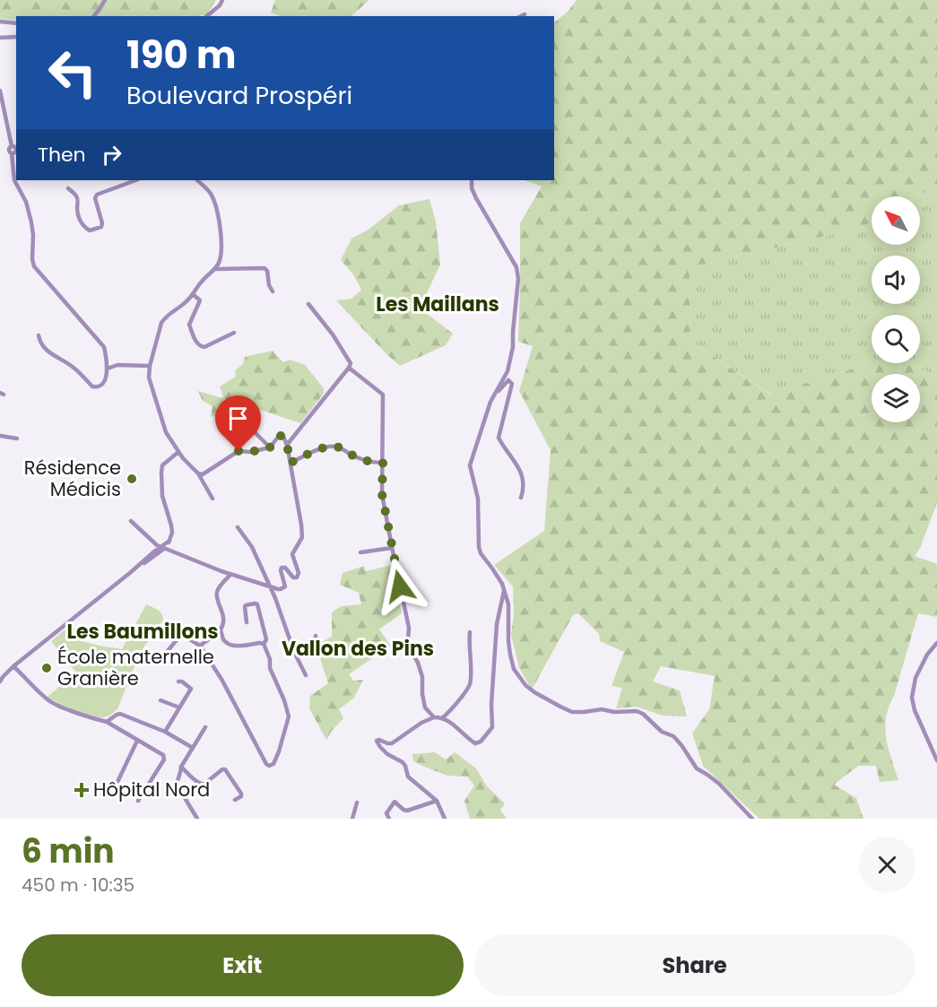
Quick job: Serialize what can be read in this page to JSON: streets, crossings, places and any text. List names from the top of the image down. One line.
{"districts":["Les Maillans","Les Baumillons","Vallon des Pins"],"places":{"other":["Résidence Médicis","École maternelle Granière"],"health":["Hôpital Nord"]},"north":"top left","page":{"turn":["190 m","Boulevard Prospéri"],"then":"Then","heading":["6 min","450 m · 10:35"],"buttons":["Exit","Share"]}}
